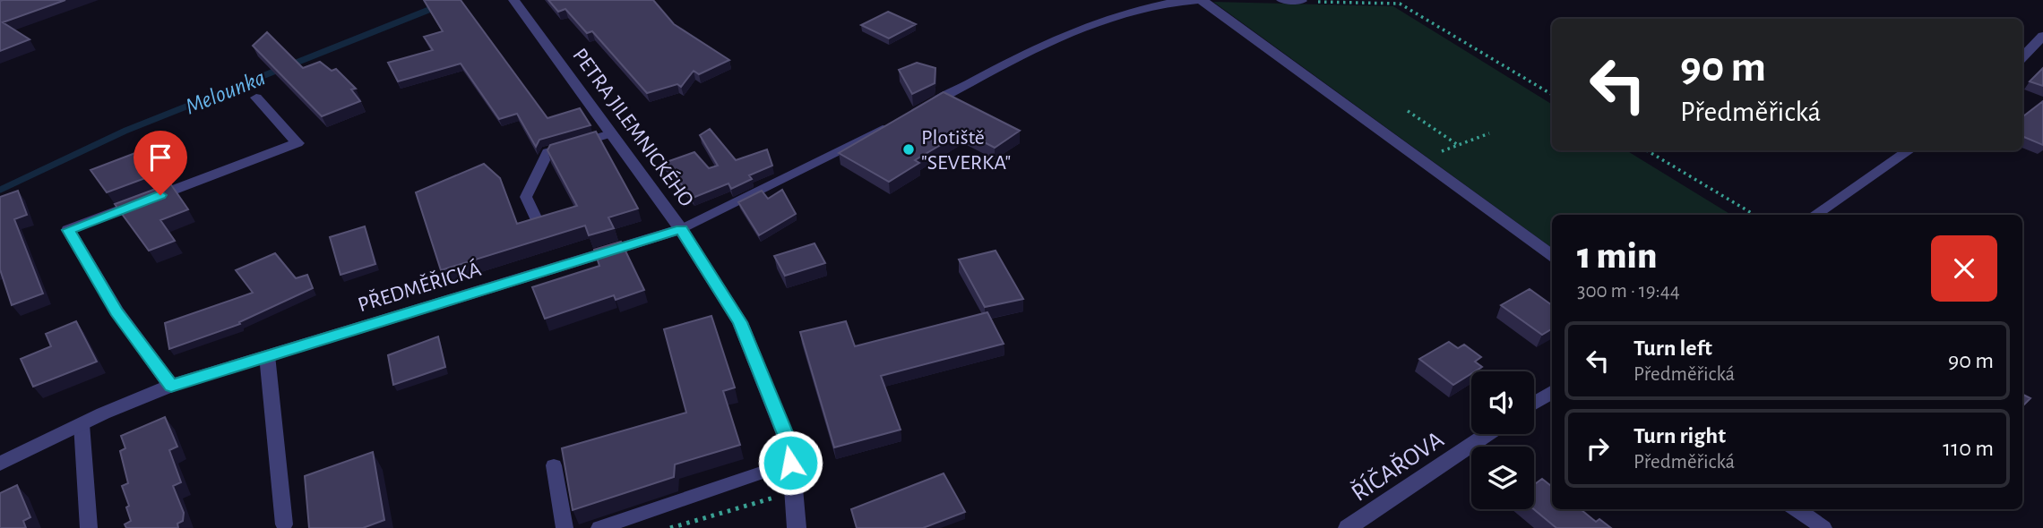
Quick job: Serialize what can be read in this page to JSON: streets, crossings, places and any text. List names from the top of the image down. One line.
{"streets":{"street":["PETRA JILEMNICKÉHO","PŘEDMĚŘICKÁ","ŘÍČAŘOVA"]},"crossings":[["PETRA JILEMNICKÉHO","PŘEDMĚŘICKÁ"]],"water":["Melounka"],"places":["Plotiště \"SEVERKA\""],"page":{"turn":["90 m","Předměřická"],"heading":["1 min","300 m · 19:44"],"list":[{"name":"Turn left","note":"Předměřická","value":"90 m"},{"name":"Turn right","note":"Předměřická","value":"110 m"}]}}
